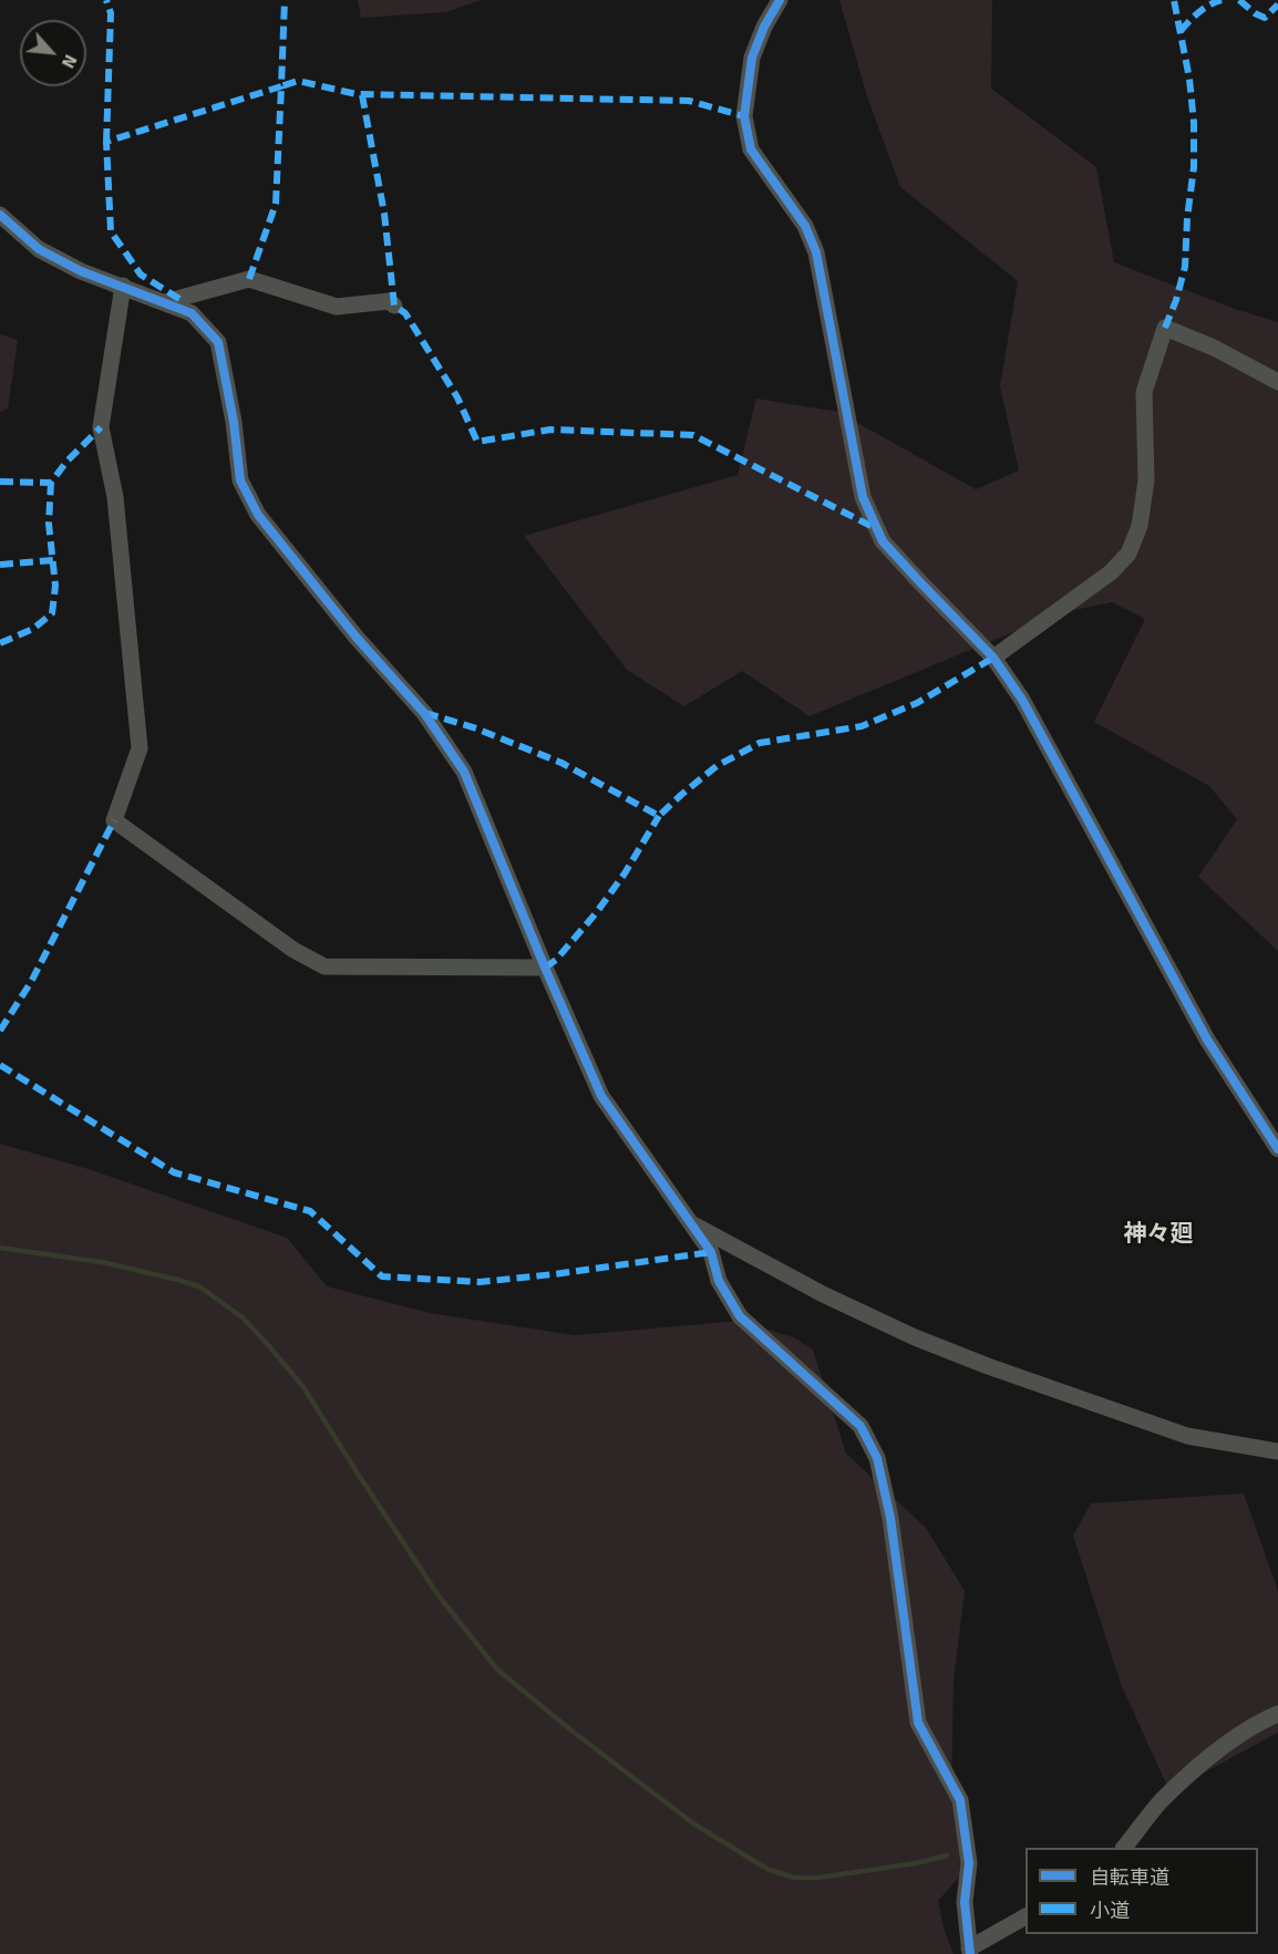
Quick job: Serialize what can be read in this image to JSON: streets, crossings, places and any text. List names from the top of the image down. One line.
{"districts":["神々廻"],"legend":["自転車道","小道"],"north":"bottom right"}
